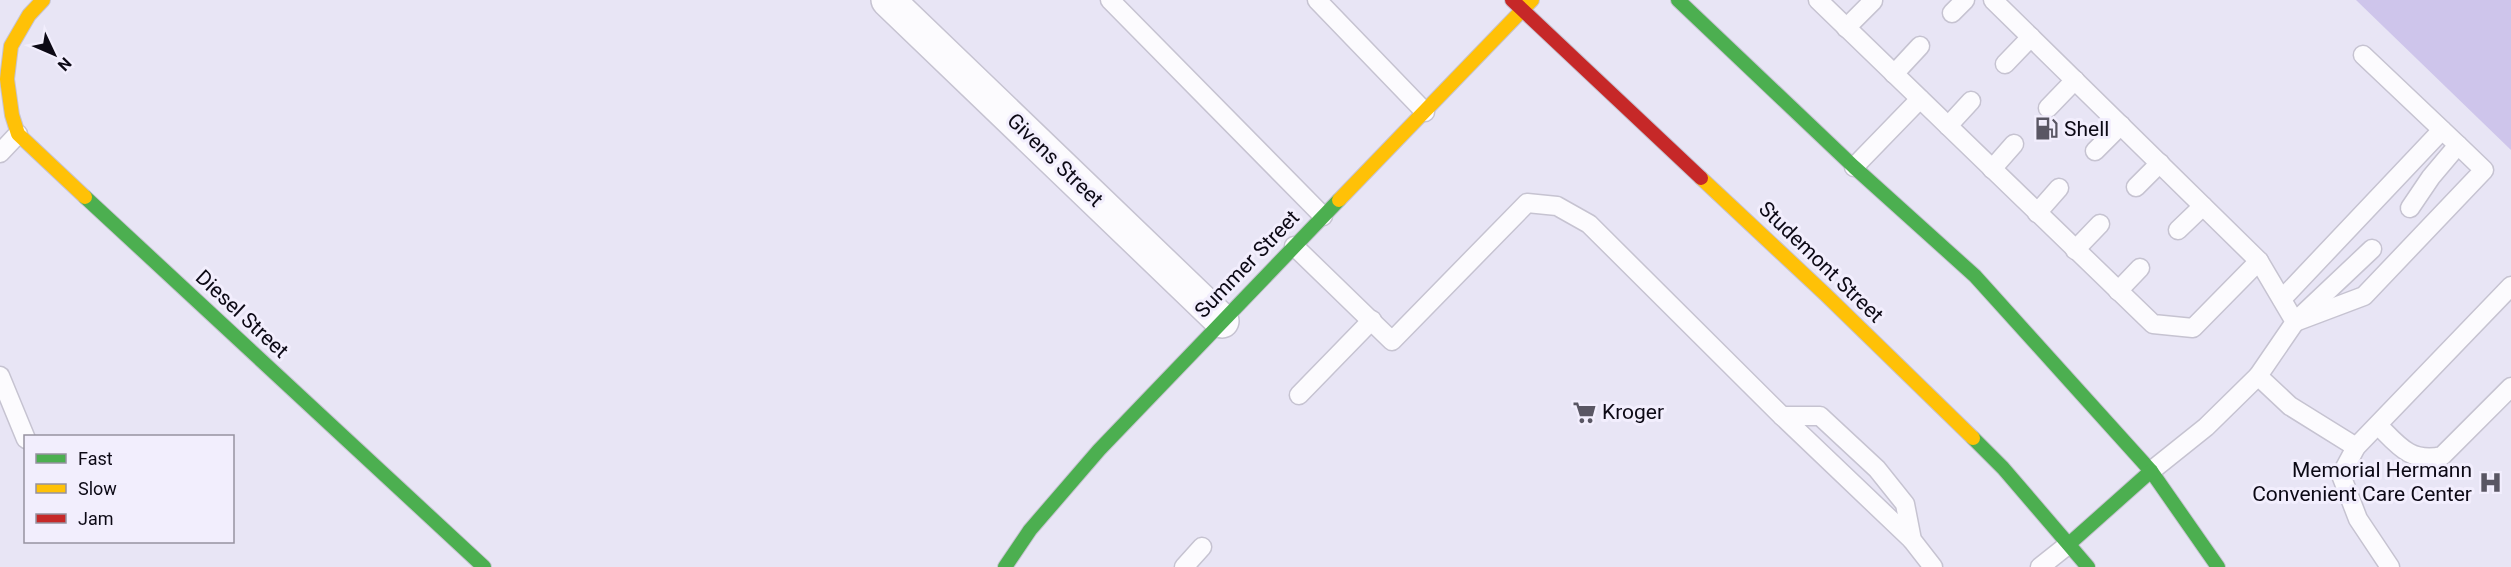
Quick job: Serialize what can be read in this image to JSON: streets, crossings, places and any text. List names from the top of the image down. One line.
{"streets":{"main road":["Studemont Street","Summer Street","Diesel Street"],"street":["Givens Street"]},"crossings":[["Givens Street","Summer Street"],["Studemont Street","Summer Street"]],"places":{"fuel station":["Shell"],"supermarket":["Kroger"],"hospital":["Memorial Hermann Convenient Care Center"]},"legend":["Fast","Slow","Jam"],"north":"bottom right"}
